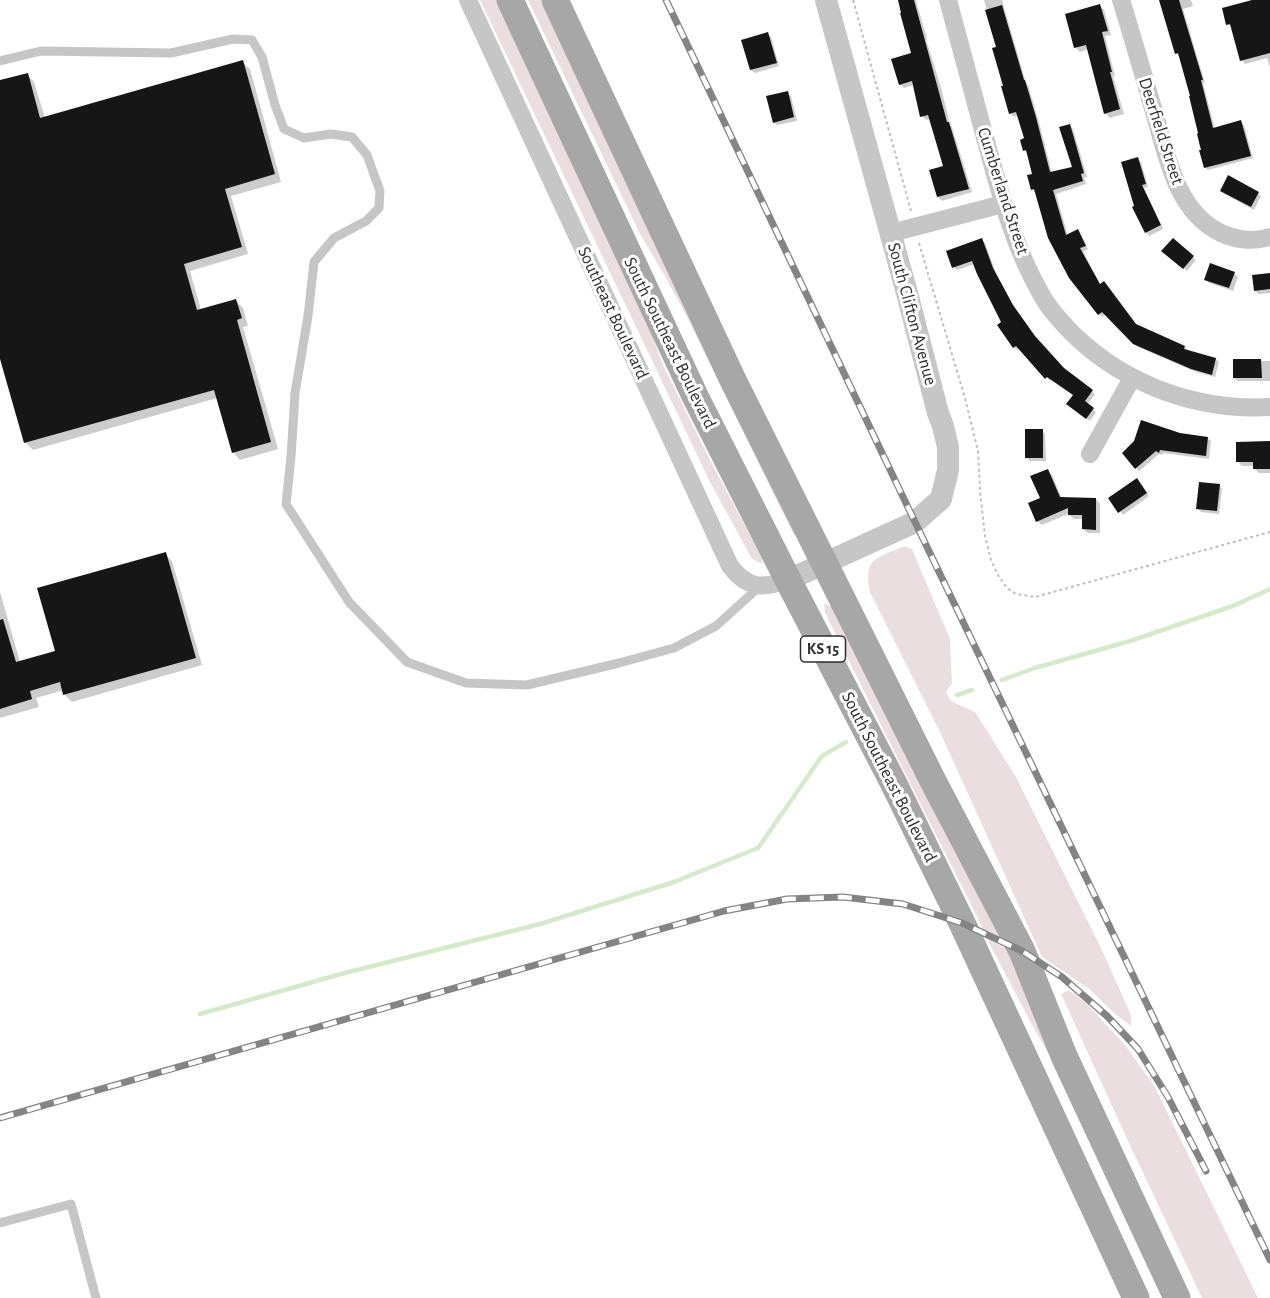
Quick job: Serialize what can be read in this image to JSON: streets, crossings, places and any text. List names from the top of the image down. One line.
{"streets":{"main road":["South Southeast Boulevard","KS 15"],"street":["Deerfield Street","Cumberland Street","Southeast Boulevard","South Clifton Avenue"]},"crossings":[["South Clifton Avenue","South Southeast Boulevard"]]}
